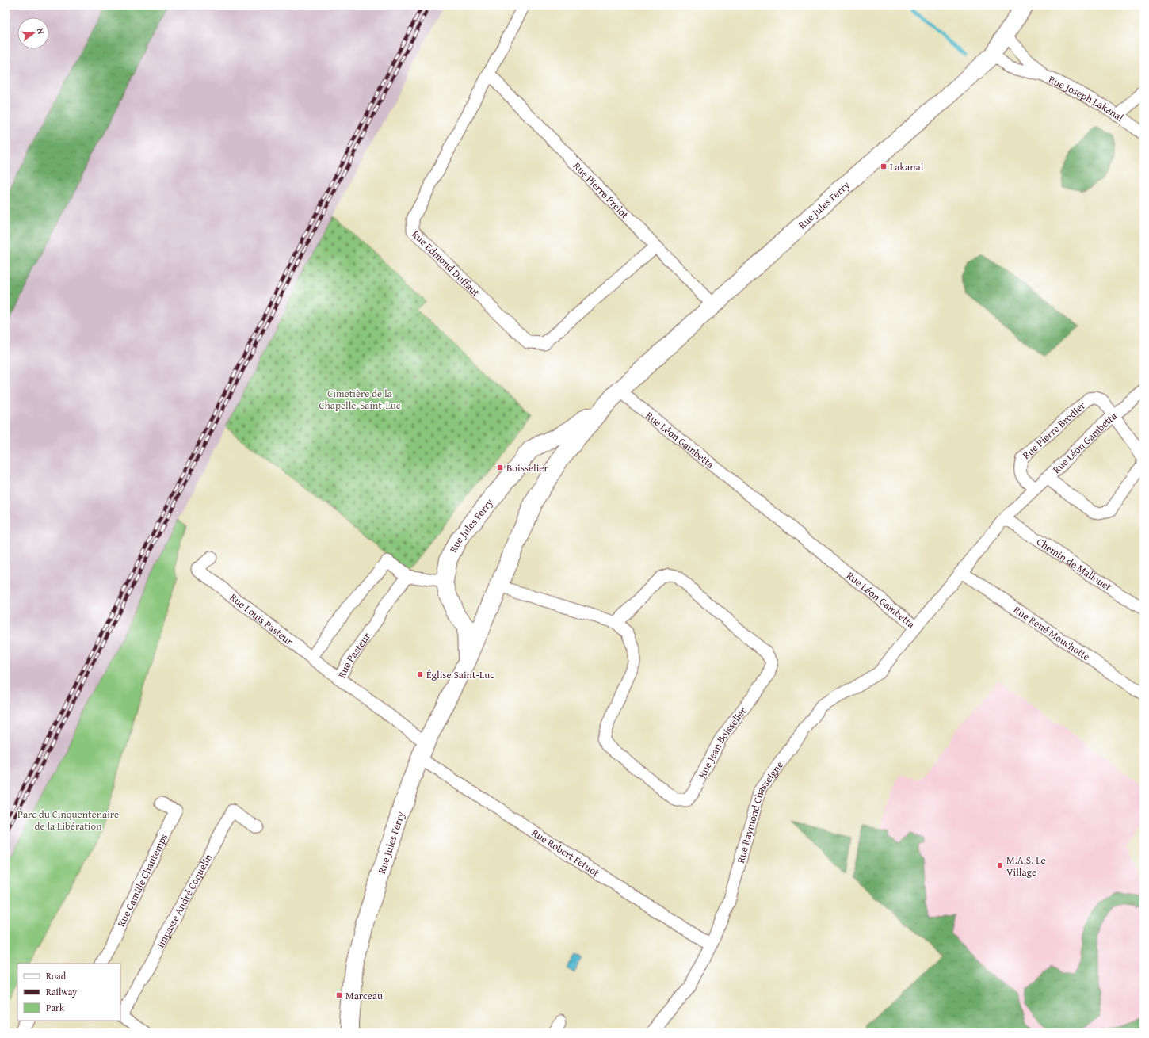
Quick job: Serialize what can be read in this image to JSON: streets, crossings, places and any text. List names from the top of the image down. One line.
{"streets":{"street":["Rue Joseph Lakanal","Rue Pierre Prelot","Rue Jules Ferry","Rue Edmond Duffaut","Rue Pierre Brodier","Rue Léon Gambetta","Chemin de Mallouet","Rue Louis Pasteur","Rue René Mouchotte","Rue Pasteur","Rue Jean Boisselier","Rue Raymond Chasseigne","Rue Robert Fetuot","Rue Camille Chautemps","Impasse André Coquelin"]},"crossings":[["Rue Joseph Lakanal","Rue Jules Ferry"],["Rue Pierre Prelot","Rue Jules Ferry"],["Rue Pierre Prelot","Rue Edmond Duffaut"],["Rue Jules Ferry","Rue Léon Gambetta"],["Rue Jules Ferry","Rue Pasteur"],["Rue Jules Ferry","Rue Jean Boisselier"],["Rue Jules Ferry","Rue Robert Fetuot"],["Rue Pierre Brodier","Rue Léon Gambetta"],["Rue Léon Gambetta","Chemin de Mallouet"],["Rue Léon Gambetta","Rue René Mouchotte"],["Rue Léon Gambetta","Rue Raymond Chasseigne"],["Rue Louis Pasteur","Rue Pasteur"],["Rue Raymond Chasseigne","Rue Robert Fetuot"]],"parks":["Cimetière de la Chapelle-Saint-Luc","Parc du Cinquentenaire de la Libération"],"places":{"transit":["Lakanal","Boisselier","Marceau"],"other":["Église Saint-Luc","M.A.S. Le Village"]},"legend":["Road","Railway","Park"],"north":"right"}
